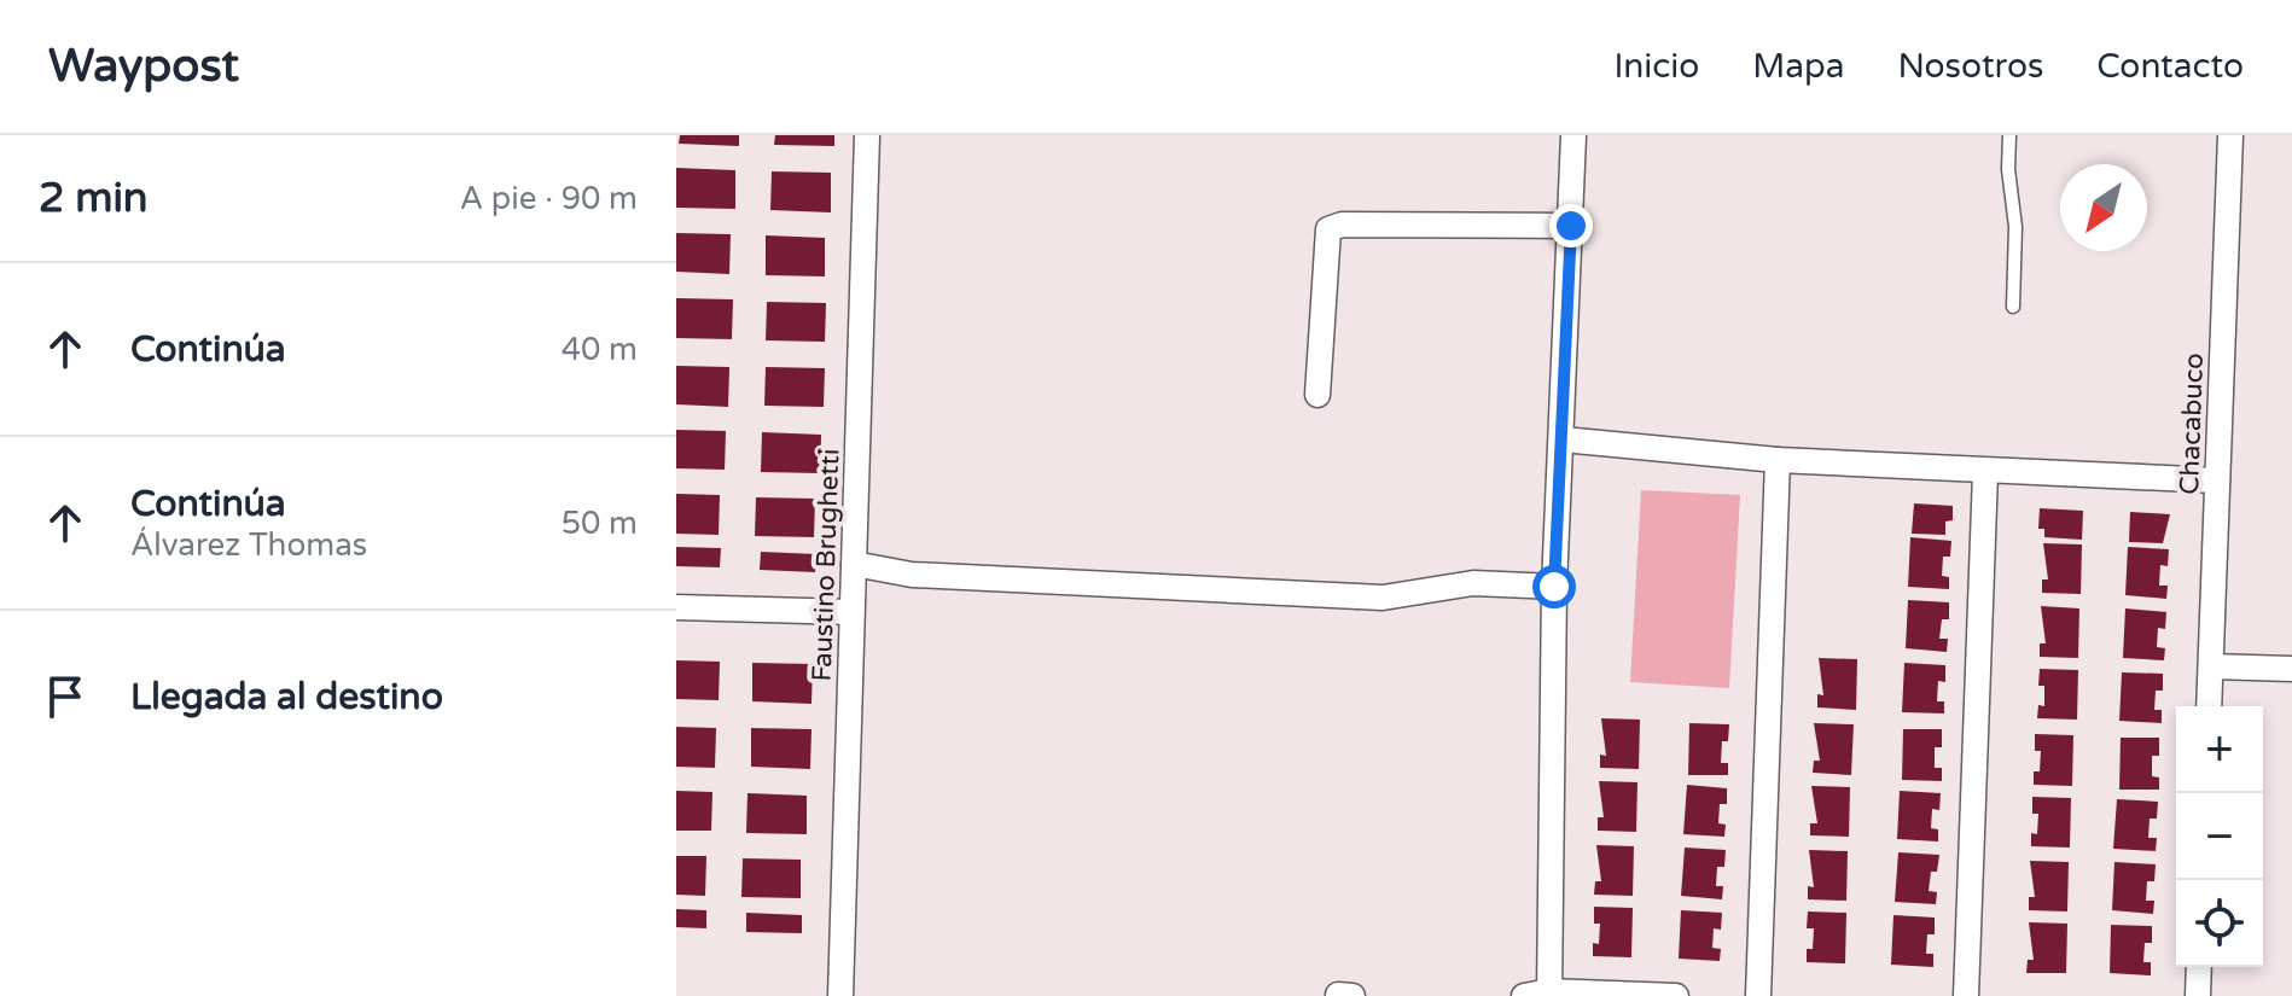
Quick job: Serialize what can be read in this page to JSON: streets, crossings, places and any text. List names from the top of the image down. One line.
{"streets":{"street":["Chacabuco","Faustino Brughetti"]},"north":"bottom left","page":{"header":"Waypost","nav":["Inicio","Mapa","Nosotros","Contacto"],"heading":["2 min","A pie · 90 m"],"list":[["Continúa","40 m"],["Continúa","Álvarez Thomas","50 m"],"Llegada al destino"],"map_buttons":["+","−"]}}
